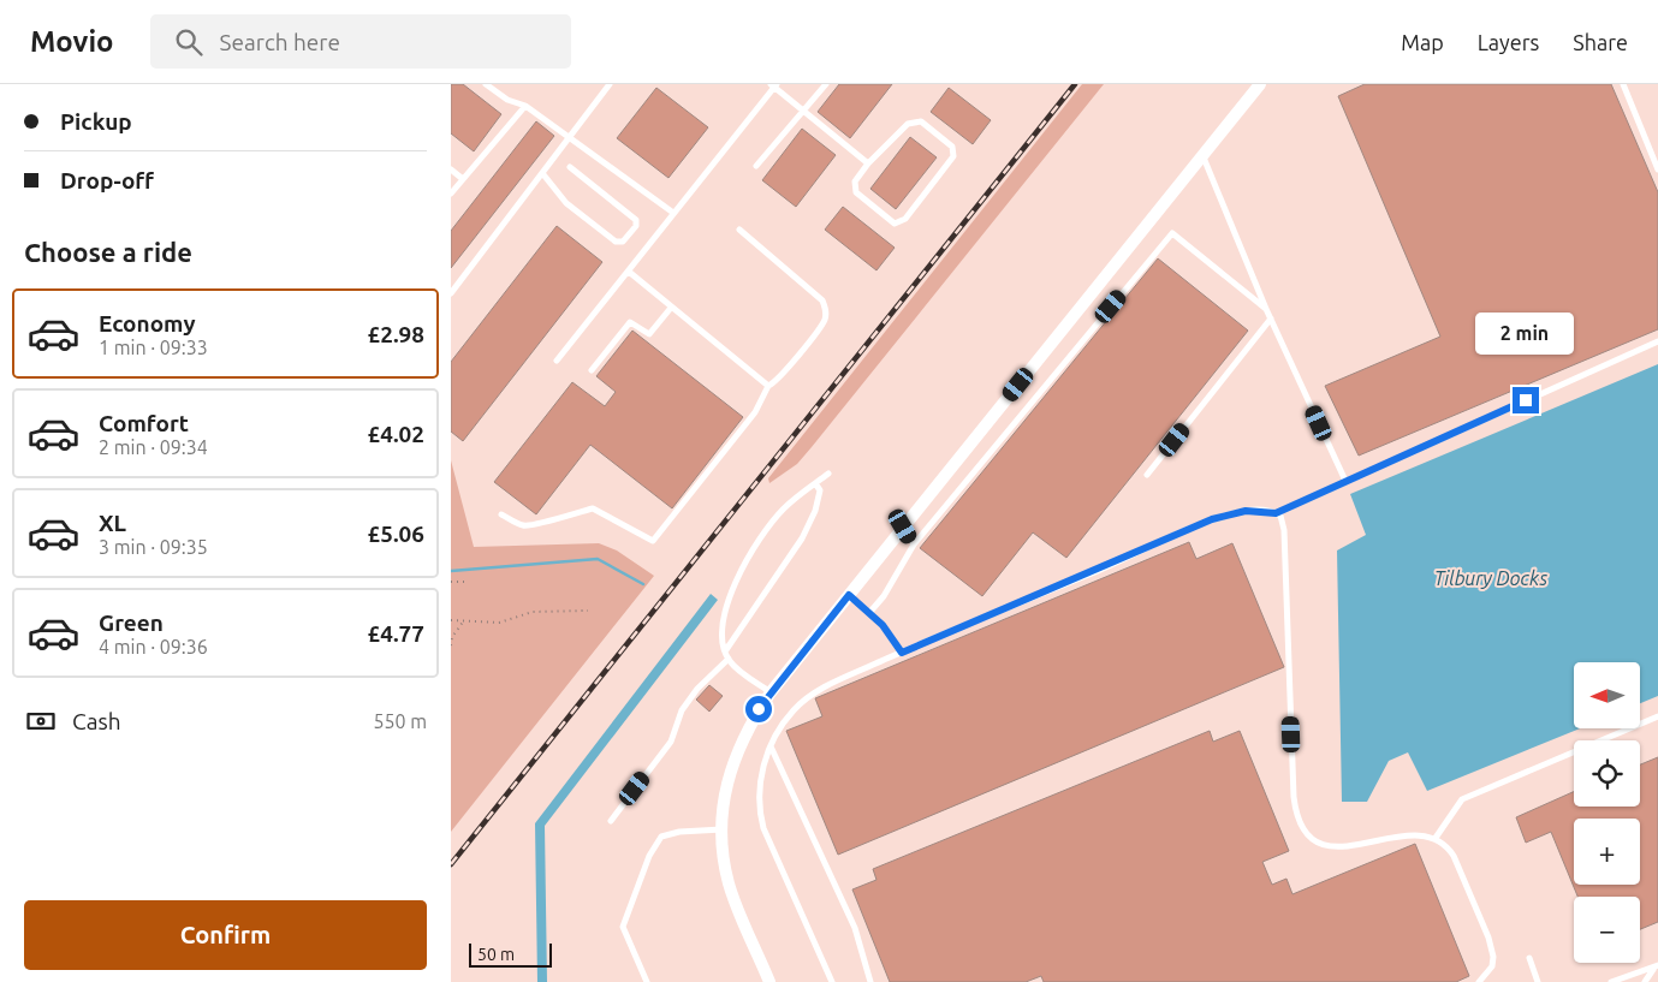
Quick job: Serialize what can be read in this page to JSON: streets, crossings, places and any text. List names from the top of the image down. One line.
{"water":["Tilbury Docks"],"scale_bar":"50 m","north":"left","page":{"header":"Movio","search":"Search here","nav":["Map","Layers","Share"],"banner":["Pickup","Drop-off"],"heading":"Choose a ride","list":[{"name":"Economy","note":"1 min · 09:33","value":"£2.98"},{"name":"Comfort","note":"2 min · 09:34","value":"£4.02"},{"name":"XL","note":"3 min · 09:35","value":"£5.06"},{"name":"Green","note":"4 min · 09:36","value":"£4.77"}],"bubble":"2 min","map_buttons":["+","−"],"pay":["Cash","550 m"],"buttons":"Confirm","scale":"50 m"}}
